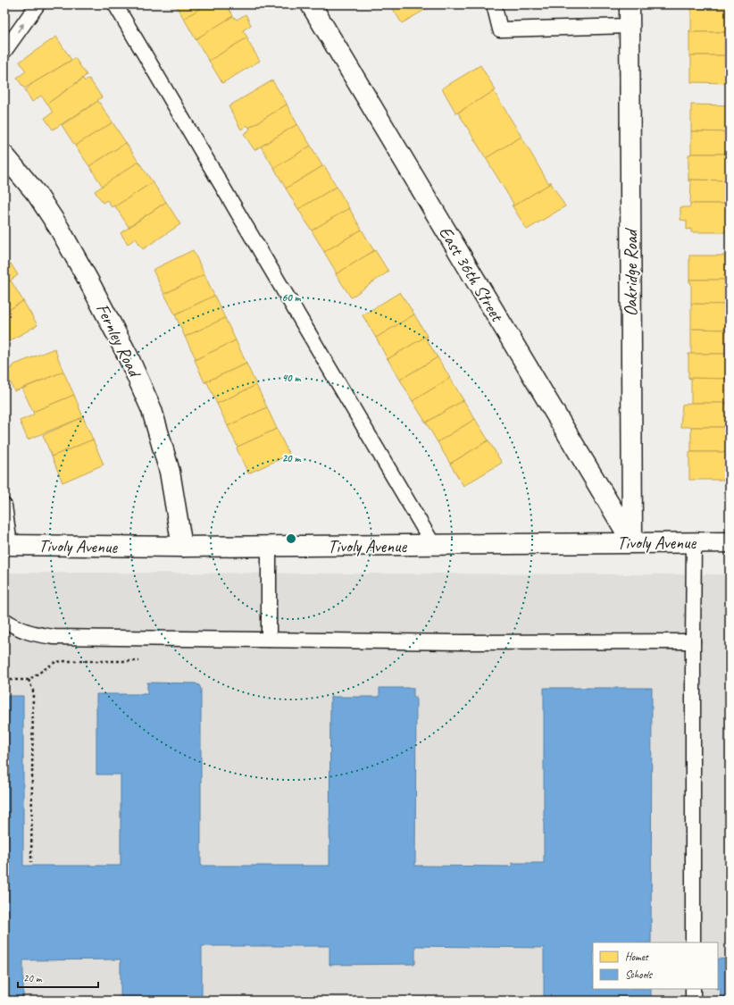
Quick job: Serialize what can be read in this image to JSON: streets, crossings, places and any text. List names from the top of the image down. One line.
{"streets":{"street":["East 36th Street","Oakridge Road","Fernley Road","Tivoly Avenue"]},"crossings":[["East 36th Street","Oakridge Road"],["East 36th Street","Tivoly Avenue"],["Oakridge Road","Tivoly Avenue"],["Fernley Road","Tivoly Avenue"]],"legend":["Homes","Schools"],"scale_bar":"20 m","rings":["60 m","40 m","20 m"]}
